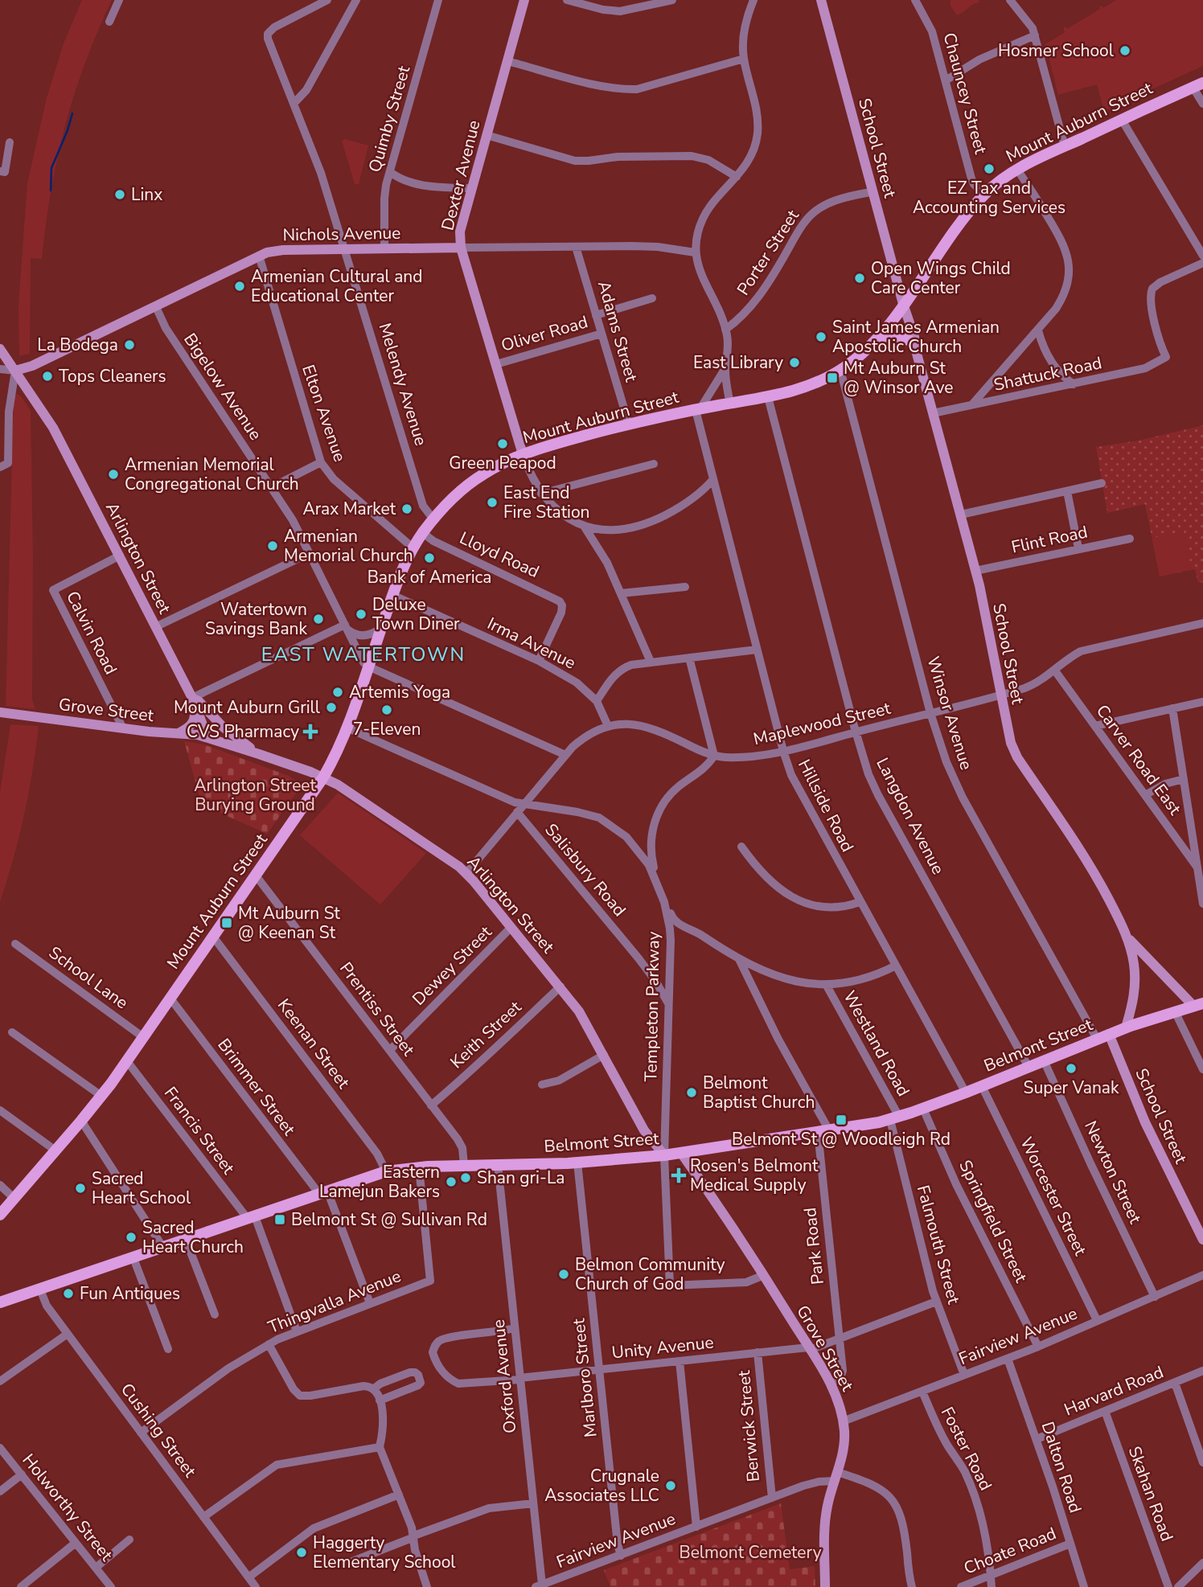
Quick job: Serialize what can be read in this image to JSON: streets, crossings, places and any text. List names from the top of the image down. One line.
{"streets":{"main road":["Mount Auburn Street","Belmont Street"],"street":["Chauncey Street","Quimby Street","School Street","Dexter Avenue","Nichols Avenue","Porter Street","Adams Street","Oliver Road","Shattuck Road","Melendy Avenue","Bigelow Avenue","Elton Avenue","Flint Road","Lloyd Road","Arlington Street","Calvin Road","Irma Avenue","Grove Street","Winsor Avenue","Maplewood Street","Carver Road East","Hillside Road","Langdon Avenue","Salisbury Road","Dewey Street","School Lane","Templeton Parkway","Prentiss Street","Keith Street","Keenan Street","Westland Road","Brimmer Street","Francis Street","Newton Street","Worcester Street","Springfield Street","Falmouth Street","Park Road","Thingvalla Avenue","Fairview Avenue","Unity Avenue","Oxford Avenue","Marlboro Street","Harvard Road","Berwick Street","Cushing Street","Foster Road","Dalton Road","Skahan Road","Holworthy Street","Choate Road"]},"crossings":[["Chauncey Street","Mount Auburn Street"],["Quimby Street","Nichols Avenue"],["Mount Auburn Street","School Street"],["Mount Auburn Street","Dexter Avenue"],["Mount Auburn Street","Adams Street"],["Mount Auburn Street","Melendy Avenue"],["Mount Auburn Street","Bigelow Avenue"],["Mount Auburn Street","Elton Avenue"],["Mount Auburn Street","Lloyd Road"],["Mount Auburn Street","Arlington Street"],["Mount Auburn Street","Irma Avenue"],["Mount Auburn Street","Winsor Avenue"],["Mount Auburn Street","Hillside Road"],["Mount Auburn Street","Langdon Avenue"],["Mount Auburn Street","School Lane"],["Mount Auburn Street","Templeton Parkway"],["Mount Auburn Street","Prentiss Street"],["Mount Auburn Street","Keenan Street"],["Mount Auburn Street","Brimmer Street"],["Mount Auburn Street","Francis Street"],["School Street","Porter Street"],["School Street","Shattuck Road"],["School Street","Flint Road"],["School Street","Maplewood Street"],["School Street","Belmont Street"],["Dexter Avenue","Nichols Avenue"],["Dexter Avenue","Oliver Road"],["Nichols Avenue","Adams Street"],["Nichols Avenue","Melendy Avenue"],["Nichols Avenue","Bigelow Avenue"],["Nichols Avenue","Elton Avenue"],["Nichols Avenue","Arlington Street"],["Adams Street","Oliver Road"],["Lloyd Road","Irma Avenue"],["Arlington Street","Calvin Road"],["Arlington Street","Grove Street"],["Arlington Street","Maplewood Street"],["Arlington Street","Dewey Street"],["Arlington Street","Templeton Parkway"],["Arlington Street","Keith Street"],["Arlington Street","Belmont Street"],["Calvin Road","Grove Street"],["Irma Avenue","Maplewood Street"],["Grove Street","Templeton Parkway"],["Grove Street","Belmont Street"],["Grove Street","Park Road"],["Grove Street","Fairview Avenue"],["Grove Street","Unity Avenue"],["Winsor Avenue","Maplewood Street"],["Winsor Avenue","Belmont Street"],["Maplewood Street","Carver Road East"],["Maplewood Street","Hillside Road"],["Maplewood Street","Langdon Avenue"],["Maplewood Street","Salisbury Road"],["Maplewood Street","Templeton Parkway"],["Hillside Road","Belmont Street"],["Langdon Avenue","Belmont Street"],["Salisbury Road","Templeton Parkway"],["Dewey Street","Prentiss Street"],["Templeton Parkway","Belmont Street"],["Prentiss Street","Keith Street"],["Prentiss Street","Belmont Street"],["Keenan Street","Belmont Street"],["Westland Road","Belmont Street"],["Westland Road","Falmouth Street"],["Belmont Street","Brimmer Street"],["Belmont Street","Francis Street"],["Belmont Street","Newton Street"],["Belmont Street","Worcester Street"],["Belmont Street","Springfield Street"],["Belmont Street","Falmouth Street"],["Belmont Street","Park Road"],["Belmont Street","Thingvalla Avenue"],["Belmont Street","Oxford Avenue"],["Belmont Street","Marlboro Street"],["Belmont Street","Cushing Street"],["Brimmer Street","Thingvalla Avenue"],["Francis Street","Thingvalla Avenue"],["Newton Street","Fairview Avenue"],["Worcester Street","Fairview Avenue"],["Springfield Street","Fairview Avenue"],["Falmouth Street","Fairview Avenue"],["Falmouth Street","Unity Avenue"],["Park Road","Unity Avenue"],["Thingvalla Avenue","Cushing Street"],["Fairview Avenue","Oxford Avenue"],["Fairview Avenue","Marlboro Street"],["Fairview Avenue","Berwick Street"],["Fairview Avenue","Foster Road"],["Fairview Avenue","Dalton Road"],["Unity Avenue","Oxford Avenue"],["Unity Avenue","Marlboro Street"],["Unity Avenue","Berwick Street"],["Harvard Road","Dalton Road"],["Harvard Road","Skahan Road"],["Foster Road","Choate Road"],["Dalton Road","Choate Road"]],"districts":["EAST WATERTOWN"],"parks":["Arlington Street Burying Ground","Belmont Cemetery"],"places":{"other":["Hosmer School","EZ Tax and Accounting Services","Linx","Open Wings Child Care Center","Armenian Cultural and Educational Center","Saint James Armenian Apostolic Church","La Bodega","East Library","Tops Cleaners","Green Peapod","Armenian Memorial Congregational Church","East End Fire Station","Arax Market","Armenian Memorial Church","Bank of America","Deluxe Town Diner","Watertown Savings Bank","Artemis Yoga","Mount Auburn Grill","7-Eleven","Super Vanak","Belmont Baptist Church","Shan gri-La","Eastern Lamejun Bakers","Sacred Heart School","Sacred Heart Church","Belmon Community Church of God","Fun Antiques","Crugnale Associates LLC","Haggerty Elementary School"],"transit":["Mt Auburn St @ Winsor Ave","Mt Auburn St @ Keenan St","Belmont St @ Woodleigh Rd","Belmont St @ Sullivan Rd"],"health":["CVS Pharmacy","Rosen's Belmont Medical Supply"]}}
